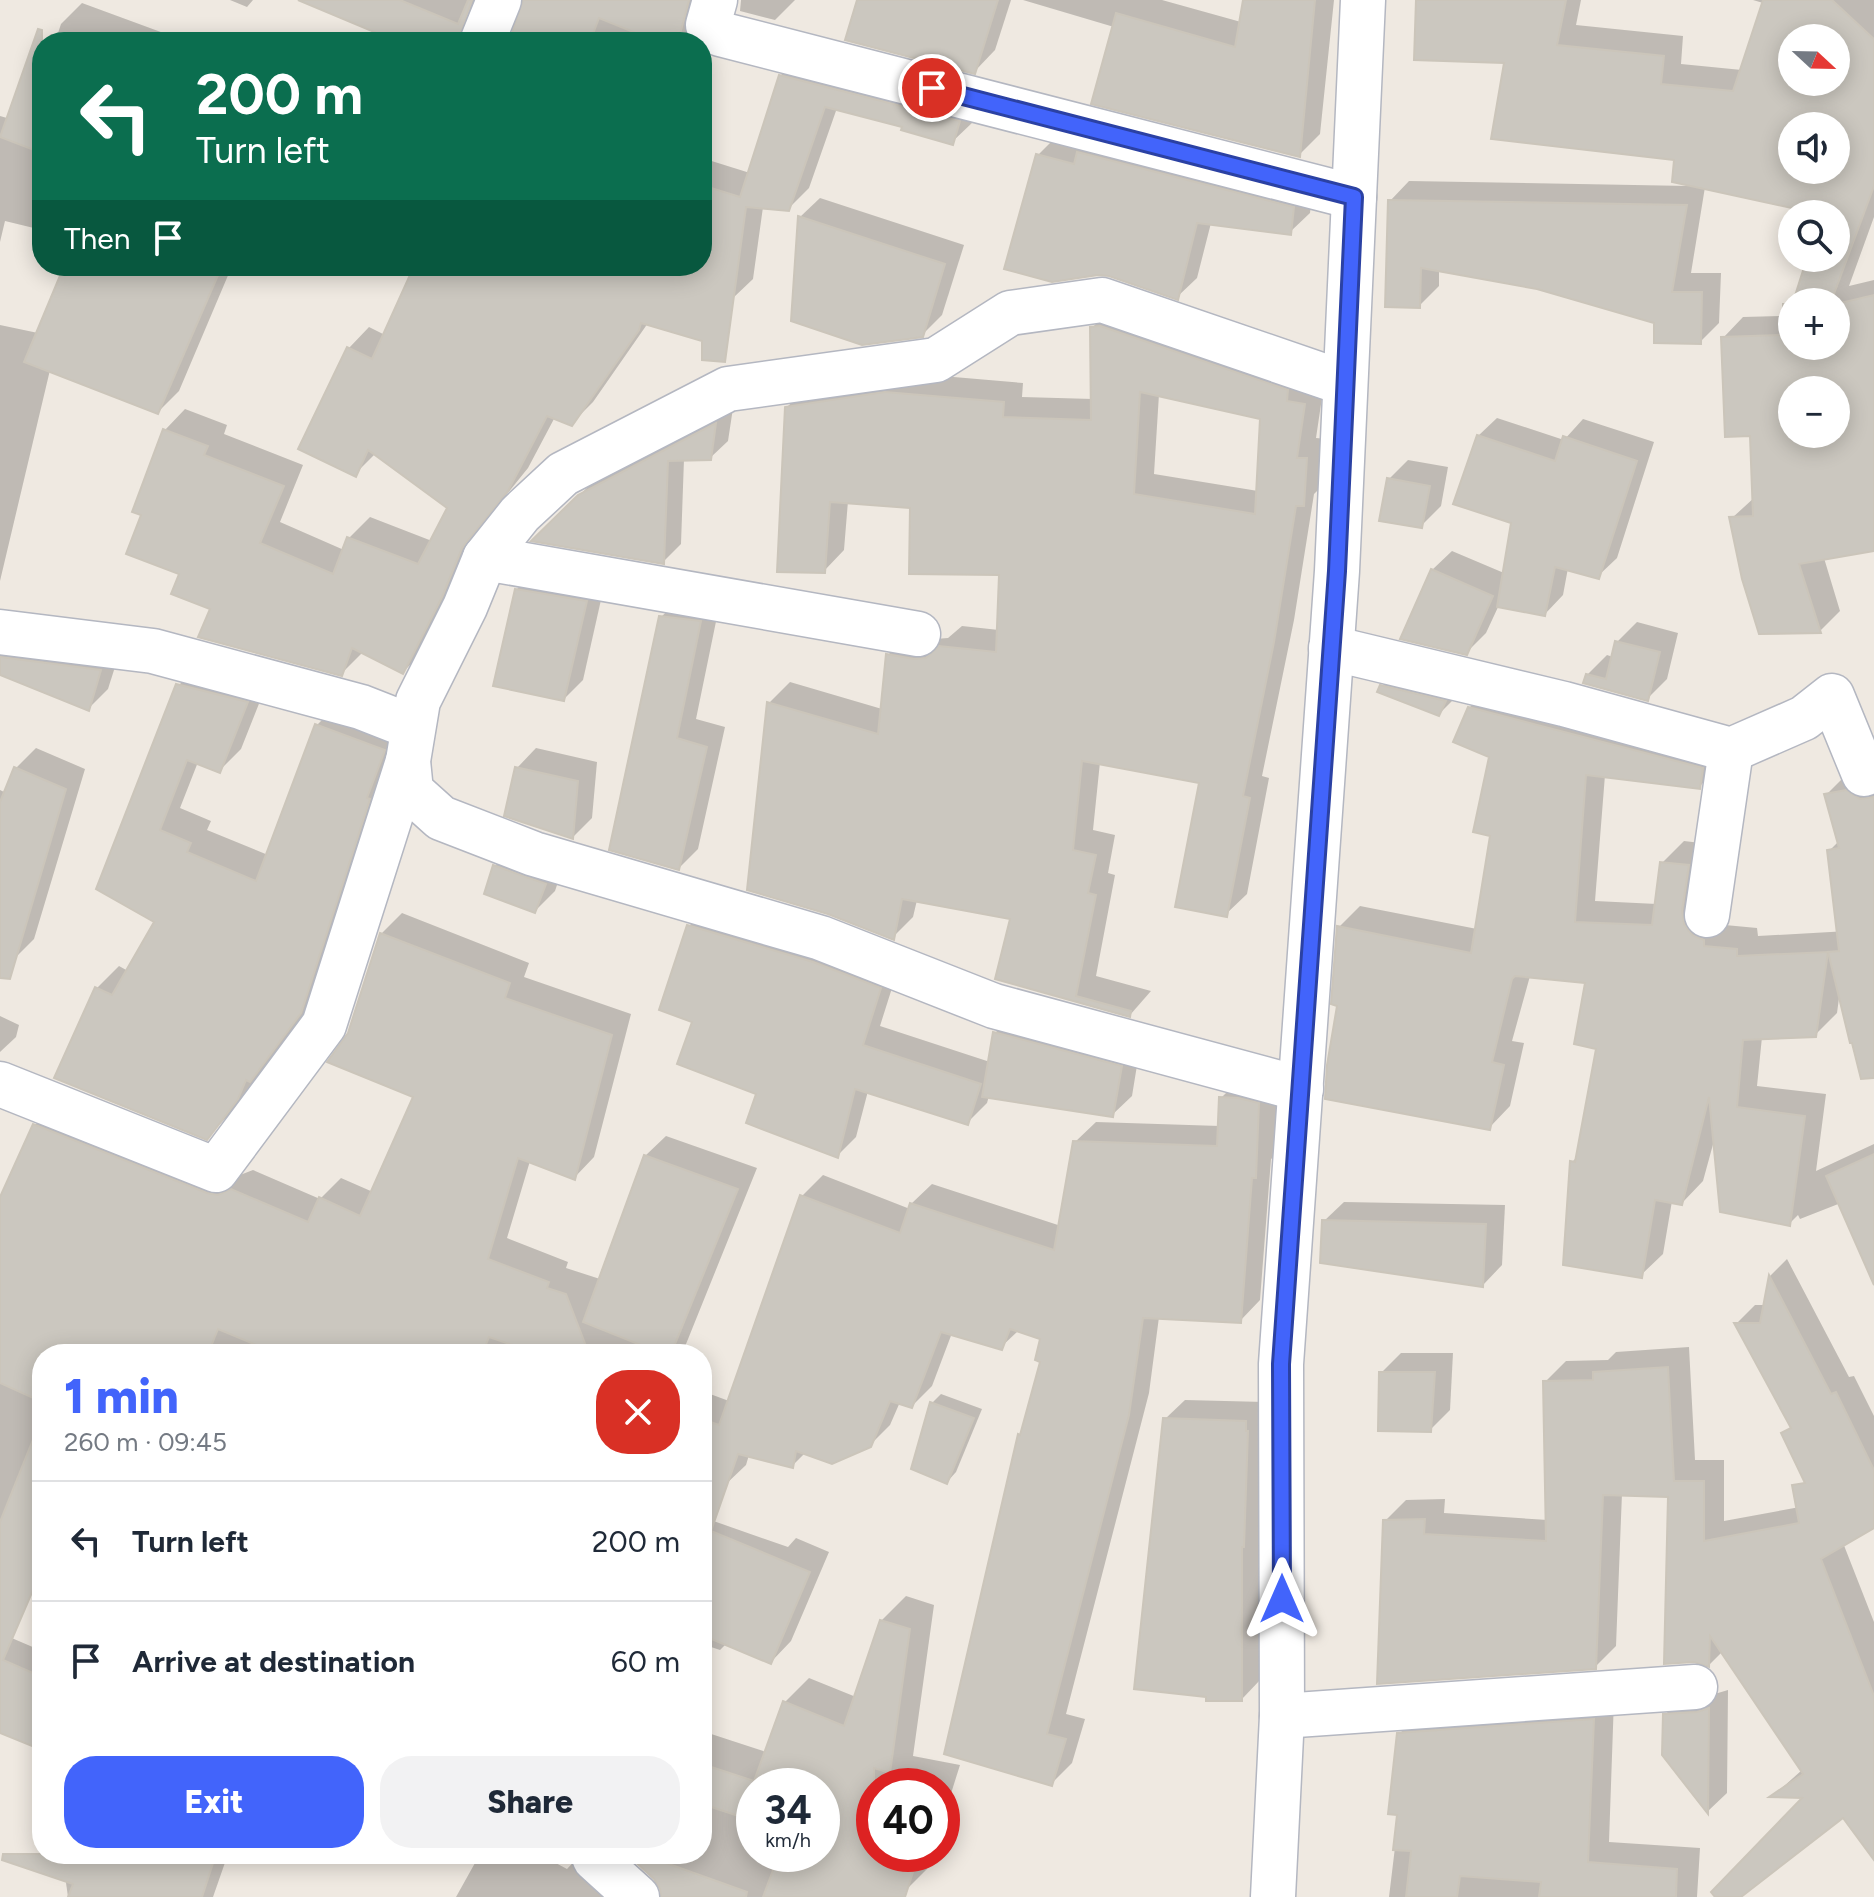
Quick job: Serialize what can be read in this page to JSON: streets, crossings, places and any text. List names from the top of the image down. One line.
{"north":"right","page":{"map_buttons":["+","−"],"turn":["200 m","Turn left"],"then":"Then","heading":["1 min","260 m · 09:45"],"list":[{"name":"Turn left","value":"200 m"},{"name":"Arrive at destination","value":"60 m"}],"buttons":["Exit","Share"],"speed":"34 km/h","limit":"40"}}
